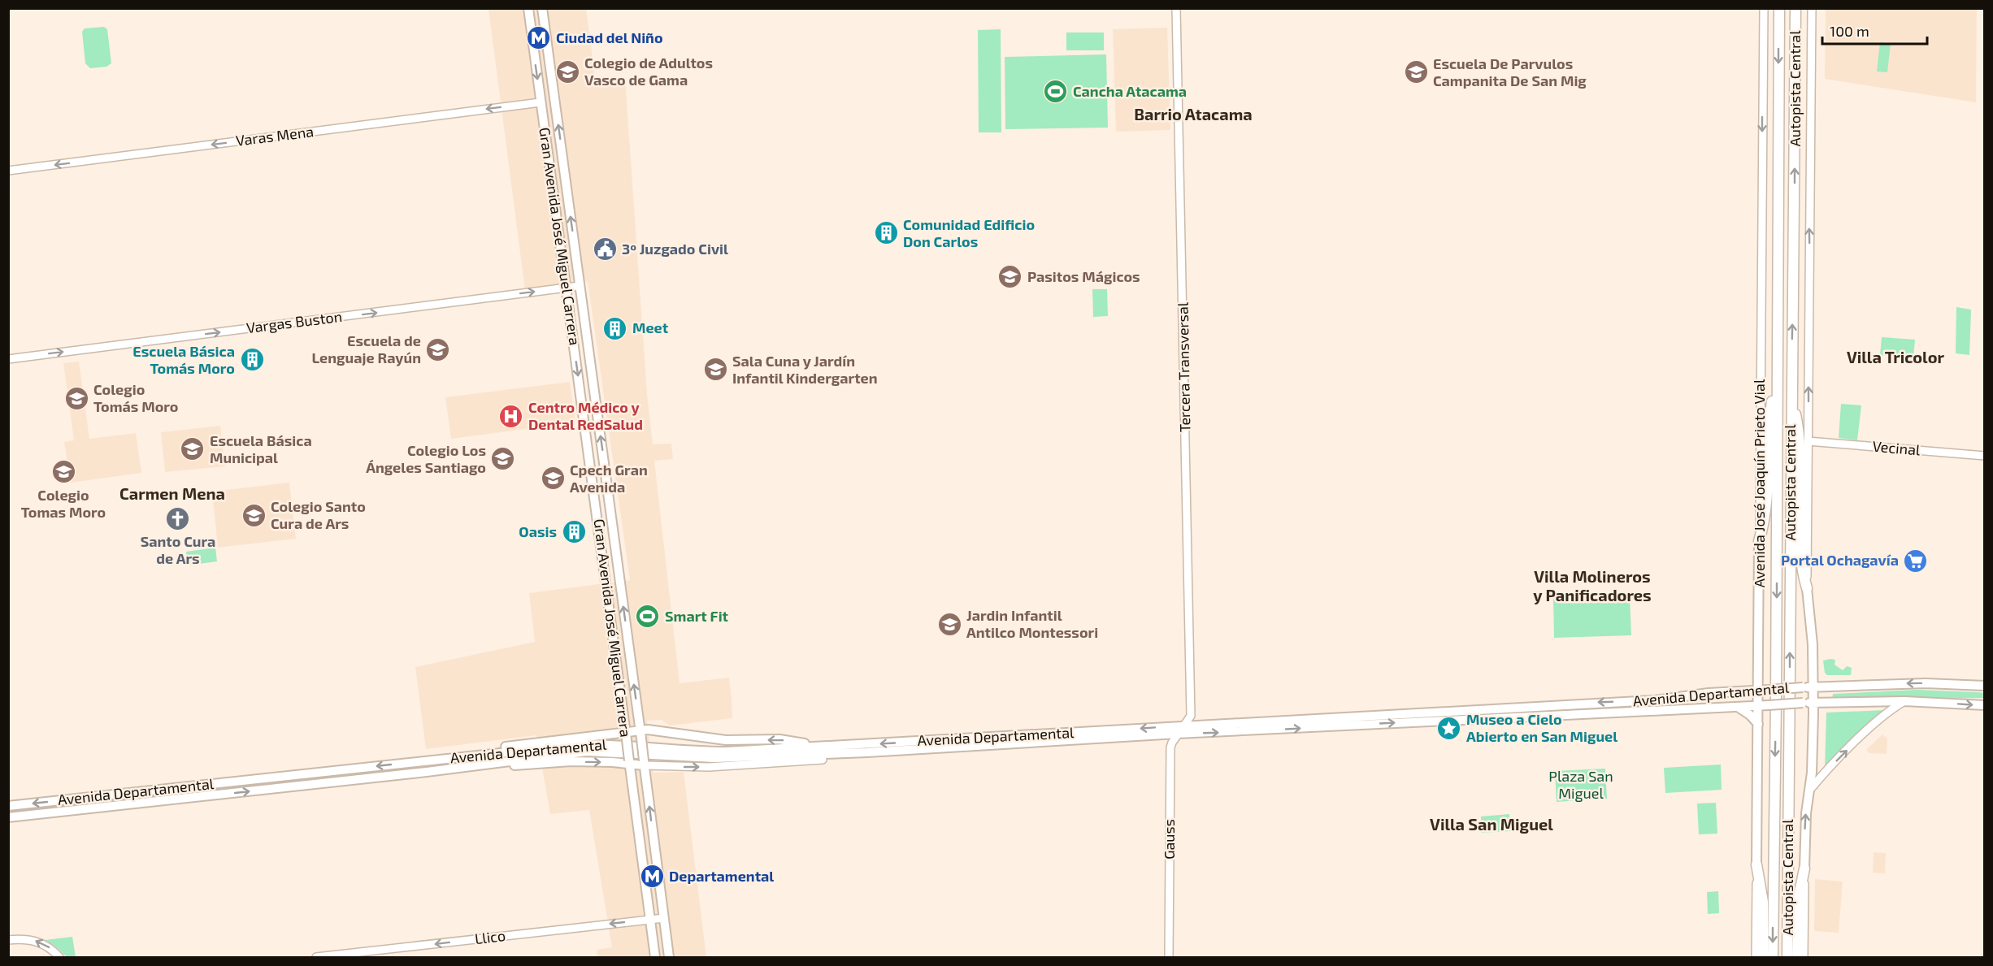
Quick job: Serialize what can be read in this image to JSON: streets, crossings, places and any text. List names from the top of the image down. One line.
{"streets":{"highway":["Autopista Central"],"main road":["Gran Avenida José Miguel Carrera","Avenida José Joaquín Prieto Vial","Avenida Departamental"],"street":["Varas Mena","Vargas Buston","Tercera Transversal","Vecinal","Gauss","Llico"]},"crossings":[["Varas Mena","Gran Avenida José Miguel Carrera"],["Gran Avenida José Miguel Carrera","Vargas Buston"],["Gran Avenida José Miguel Carrera","Llico"],["Tercera Transversal","Avenida Departamental"],["Tercera Transversal","Gauss"],["Avenida José Joaquín Prieto Vial","Avenida Departamental"],["Avenida Departamental","Gauss"]],"one_way":["Varas Mena","Vargas Buston","Llico"],"districts":["Barrio Atacama","Villa Tricolor","Carmen Mena","Villa Molineros y Panificadores","Villa San Miguel"],"parks":["Plaza San Miguel"],"places":{"metro station":["Ciudad del Niño","Departamental"],"school or university":["Colegio de Adultos Vasco de Gama","Escuela De Parvulos Campanita De San Mig","Pasitos Mágicos","Escuela de Lenguaje Rayún","Sala Cuna y Jardín Infantil Kindergarten","Colegio Tomás Moro","Escuela Básica Municipal","Colegio Los Ángeles Santiago","Colegio Tomas Moro","Cpech Gran Avenida","Colegio Santo Cura de Ars","Jardin Infantil Antilco Montessori"],"sports":["Cancha Atacama","Smart Fit"],"building":["Comunidad Edificio Don Carlos","Meet","Escuela Básica Tomás Moro","Oasis"],"public building":["3º Juzgado Civil"],"hospital":["Centro Médico y Dental RedSalud"],"church":["Santo Cura de Ars"],"supermarket":["Portal Ochagavía"],"place":["Museo a Cielo Abierto en San Miguel"]},"scale_bar":"100 m"}
